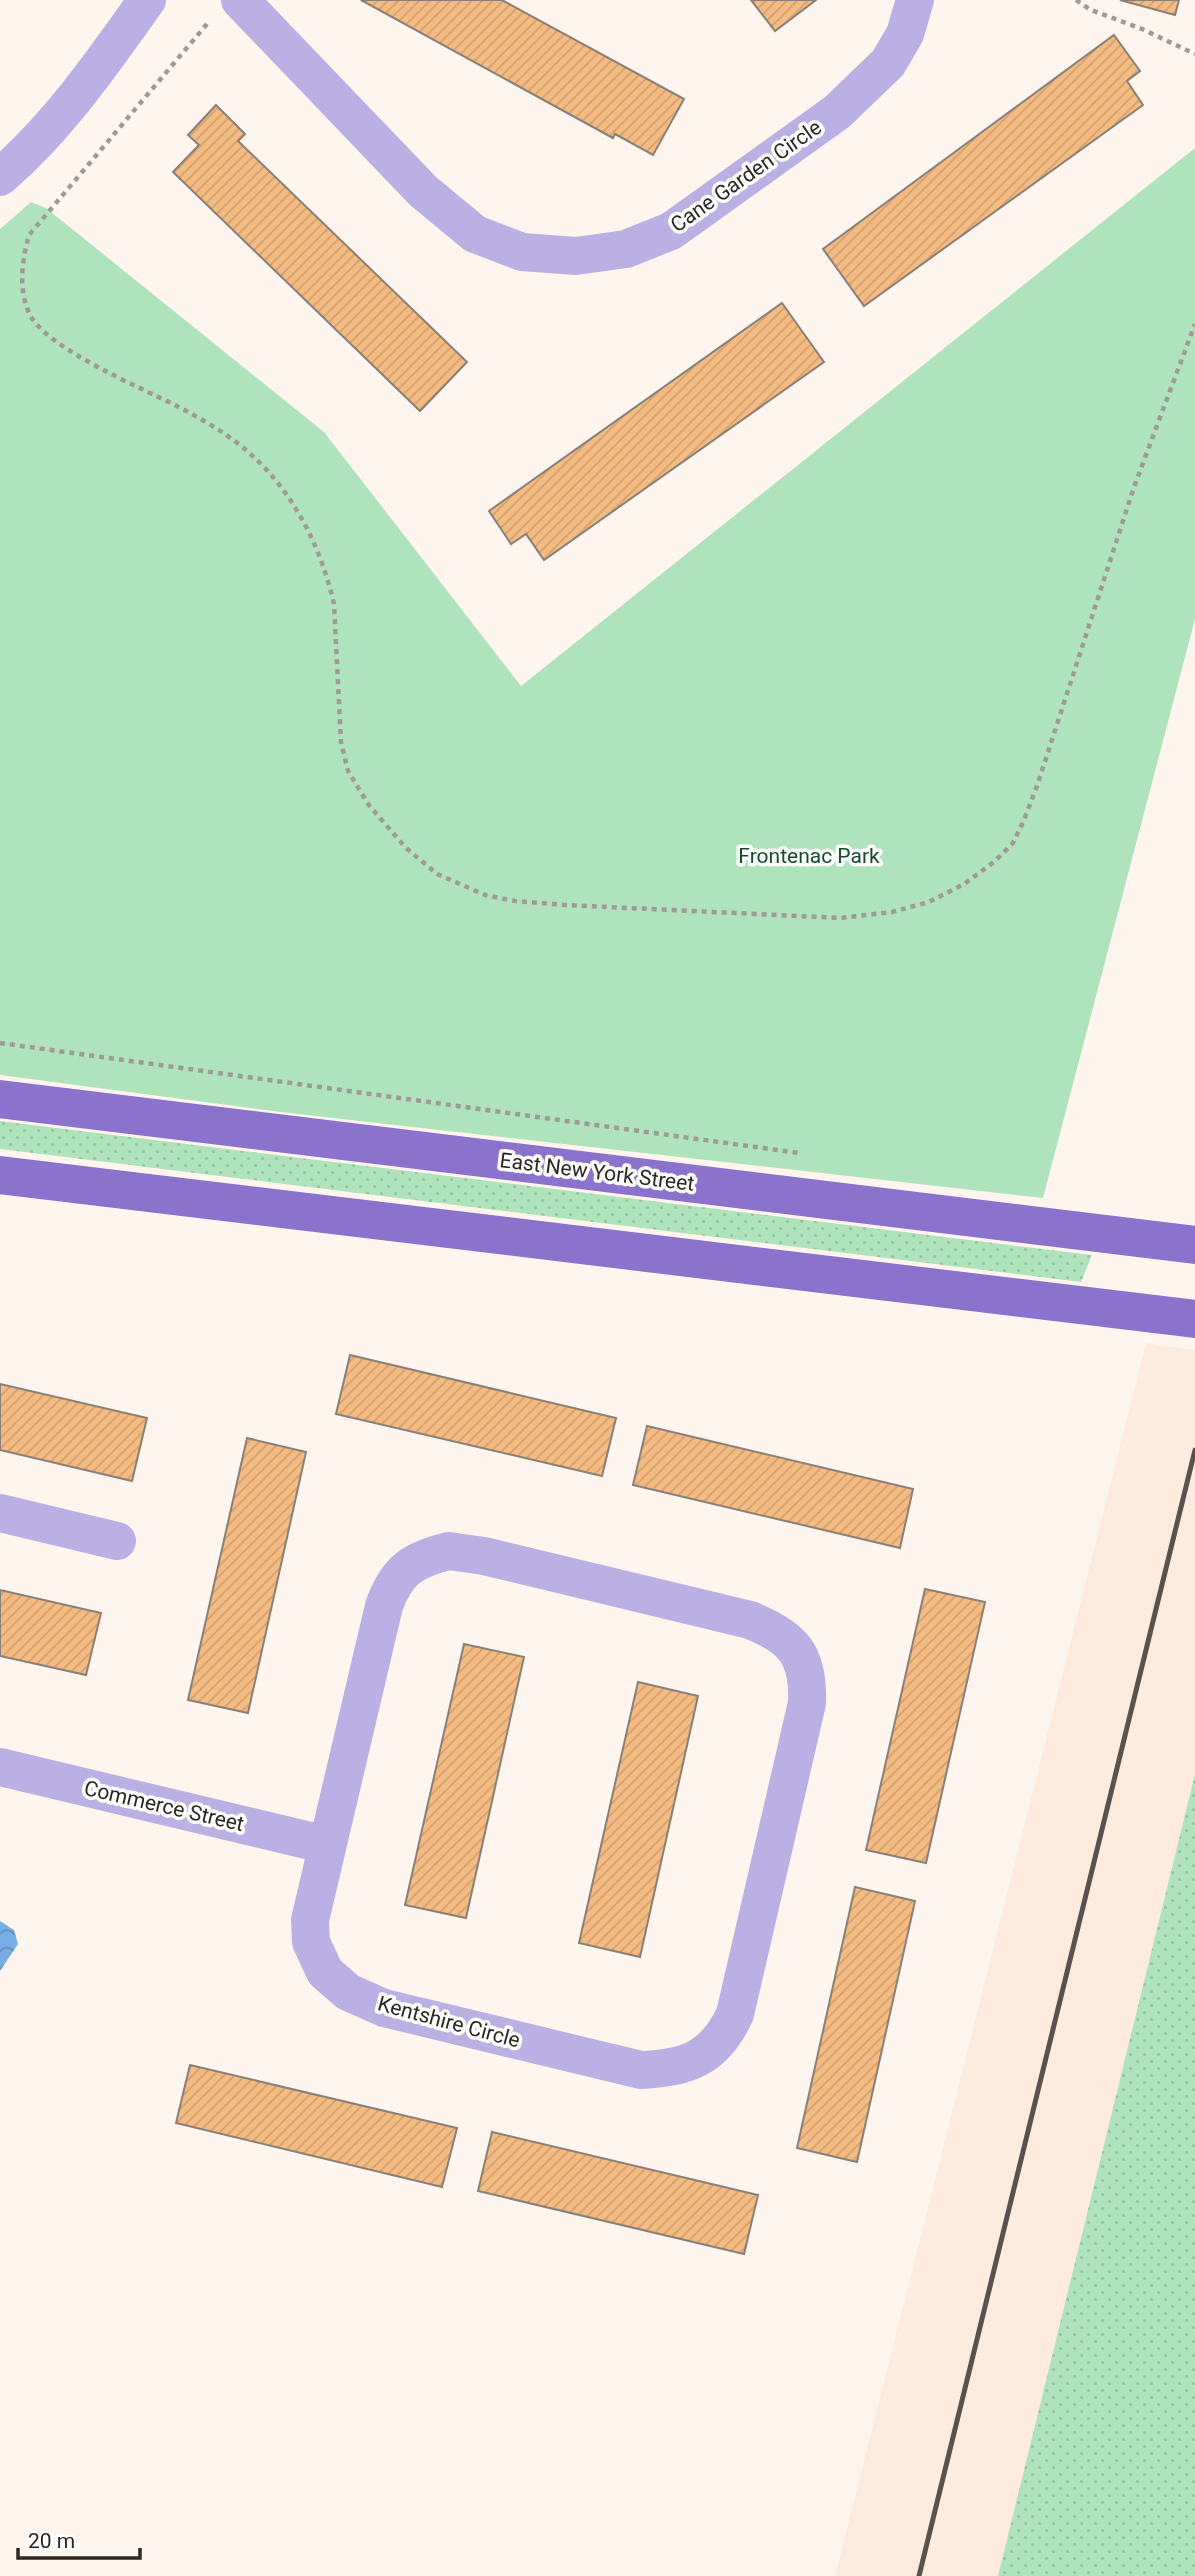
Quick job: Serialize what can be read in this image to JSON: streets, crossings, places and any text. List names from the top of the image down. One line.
{"streets":{"main road":["East New York Street"],"street":["Cane Garden Circle","Commerce Street","Kentshire Circle"]},"crossings":[["Commerce Street","Kentshire Circle"]],"parks":["Frontenac Park"],"scale_bar":"20 m"}
